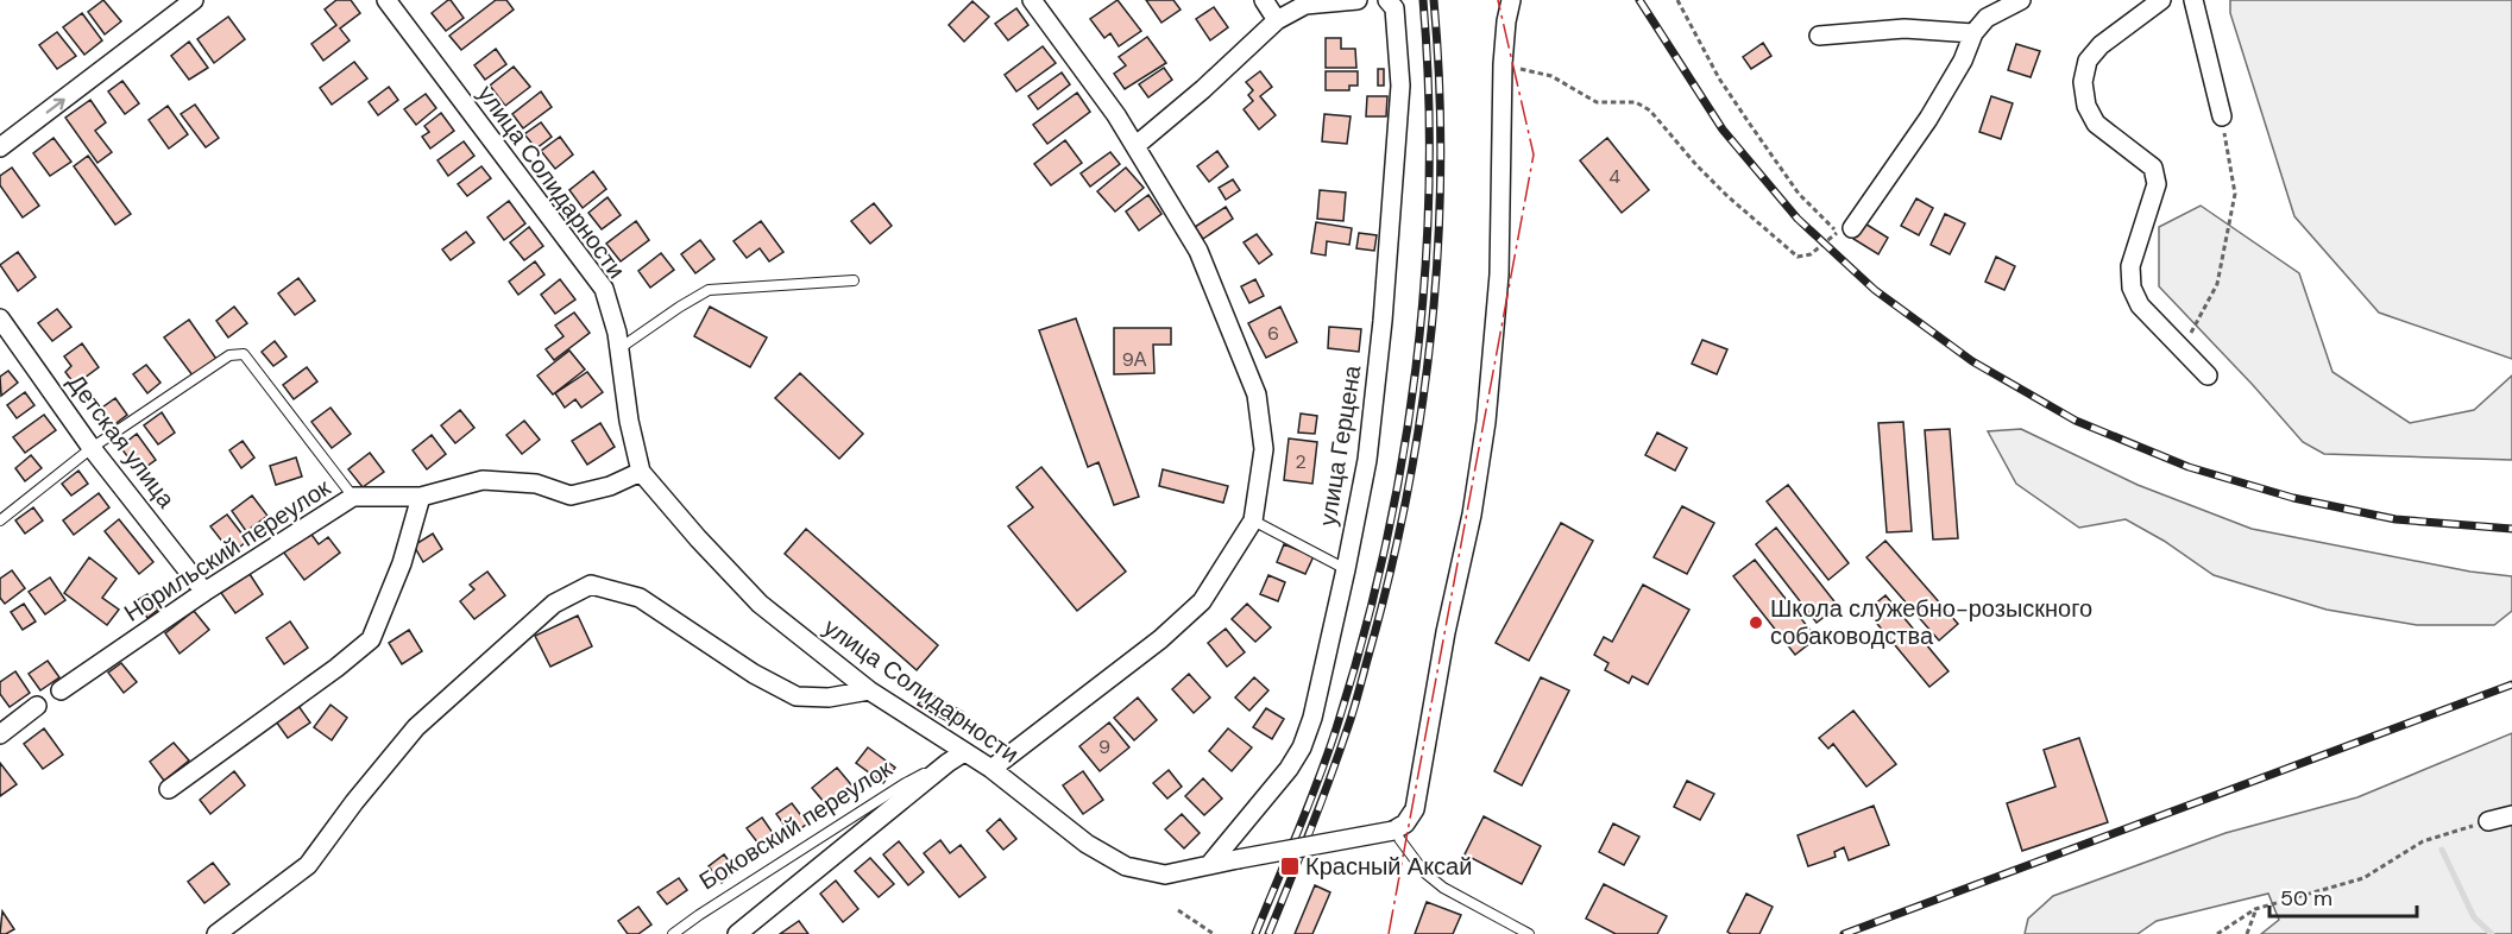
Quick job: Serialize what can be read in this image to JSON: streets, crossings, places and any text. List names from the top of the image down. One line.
{"streets":{"street":["улица Солидарности","Детская улица","улица Герцена","Норильский переулок","Боковский переулок"]},"crossings":[["улица Солидарности","улица Герцена"],["улица Солидарности","Норильский переулок"],["улица Солидарности","Боковский переулок"],["Детская улица","Норильский переулок"]],"places":{"other":["Школа служебно-розыскного собаководства"],"transit":["Красный Аксай"]},"house_numbers":["4","6","9А","2","9"],"scale_bar":"50 m"}
